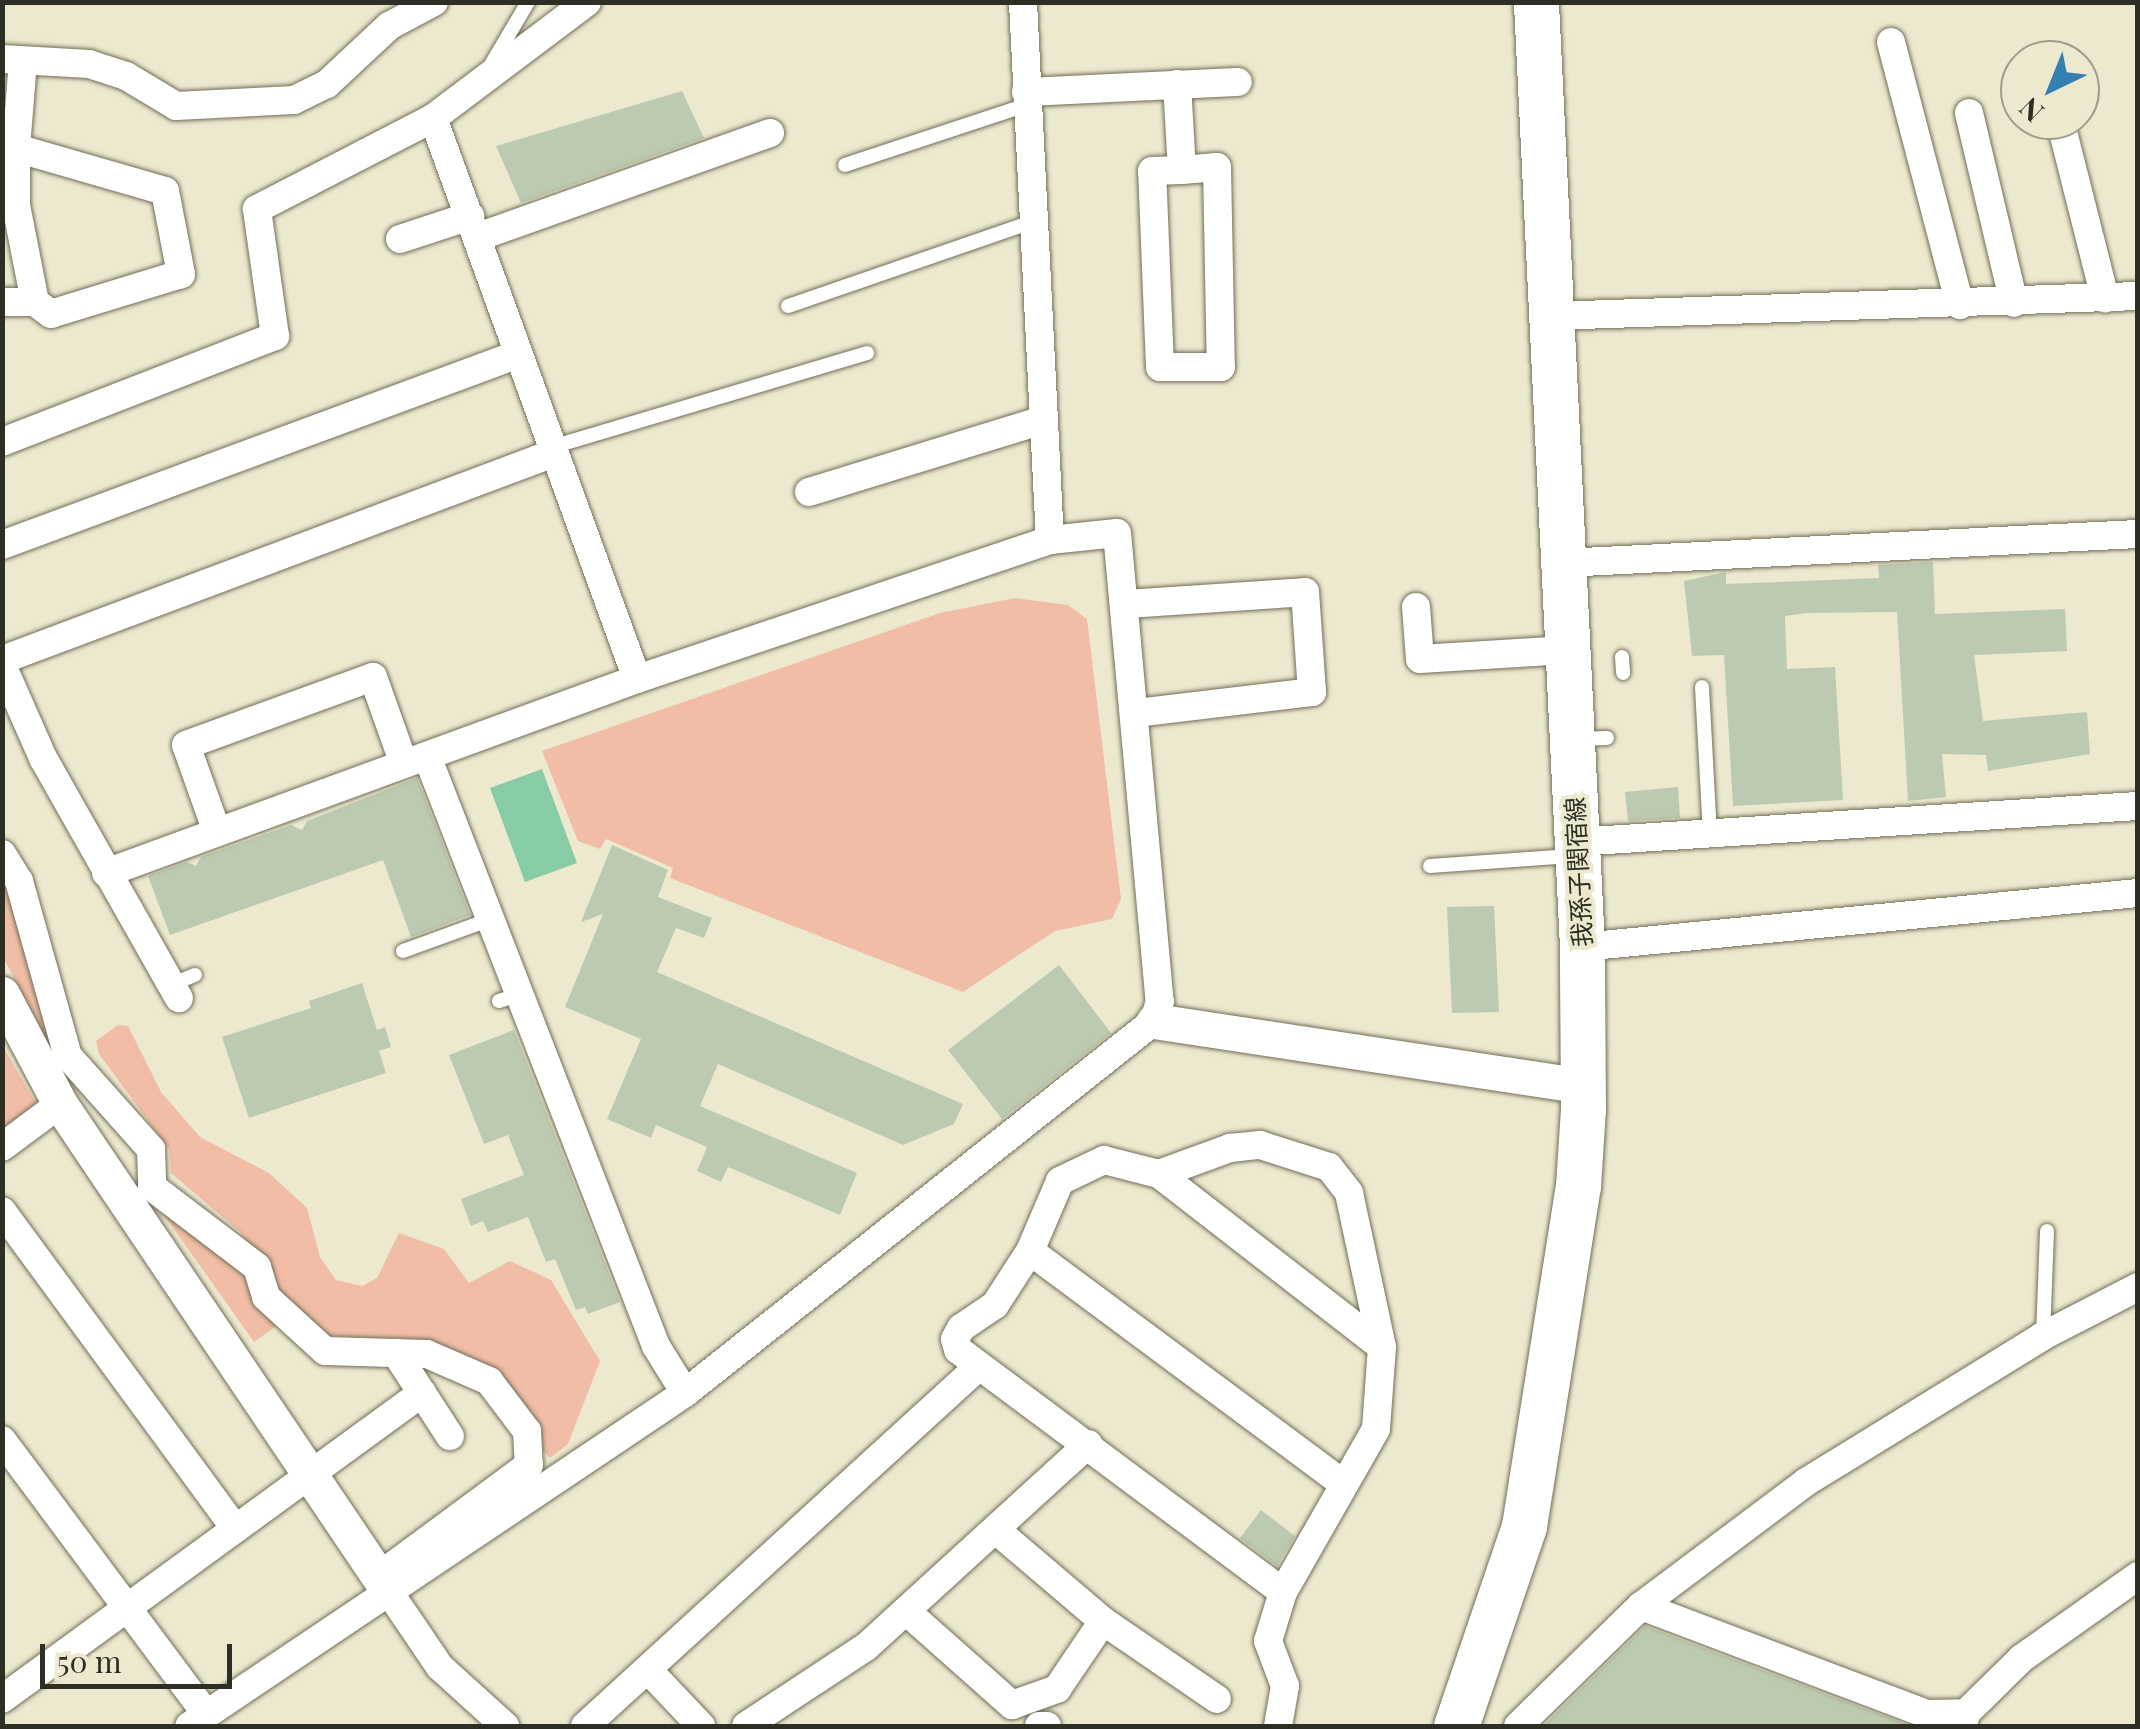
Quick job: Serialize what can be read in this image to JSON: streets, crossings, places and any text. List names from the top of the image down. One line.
{"streets":{"main road":["我孫子関宿線"]},"scale_bar":"50 m","north":"bottom left"}
